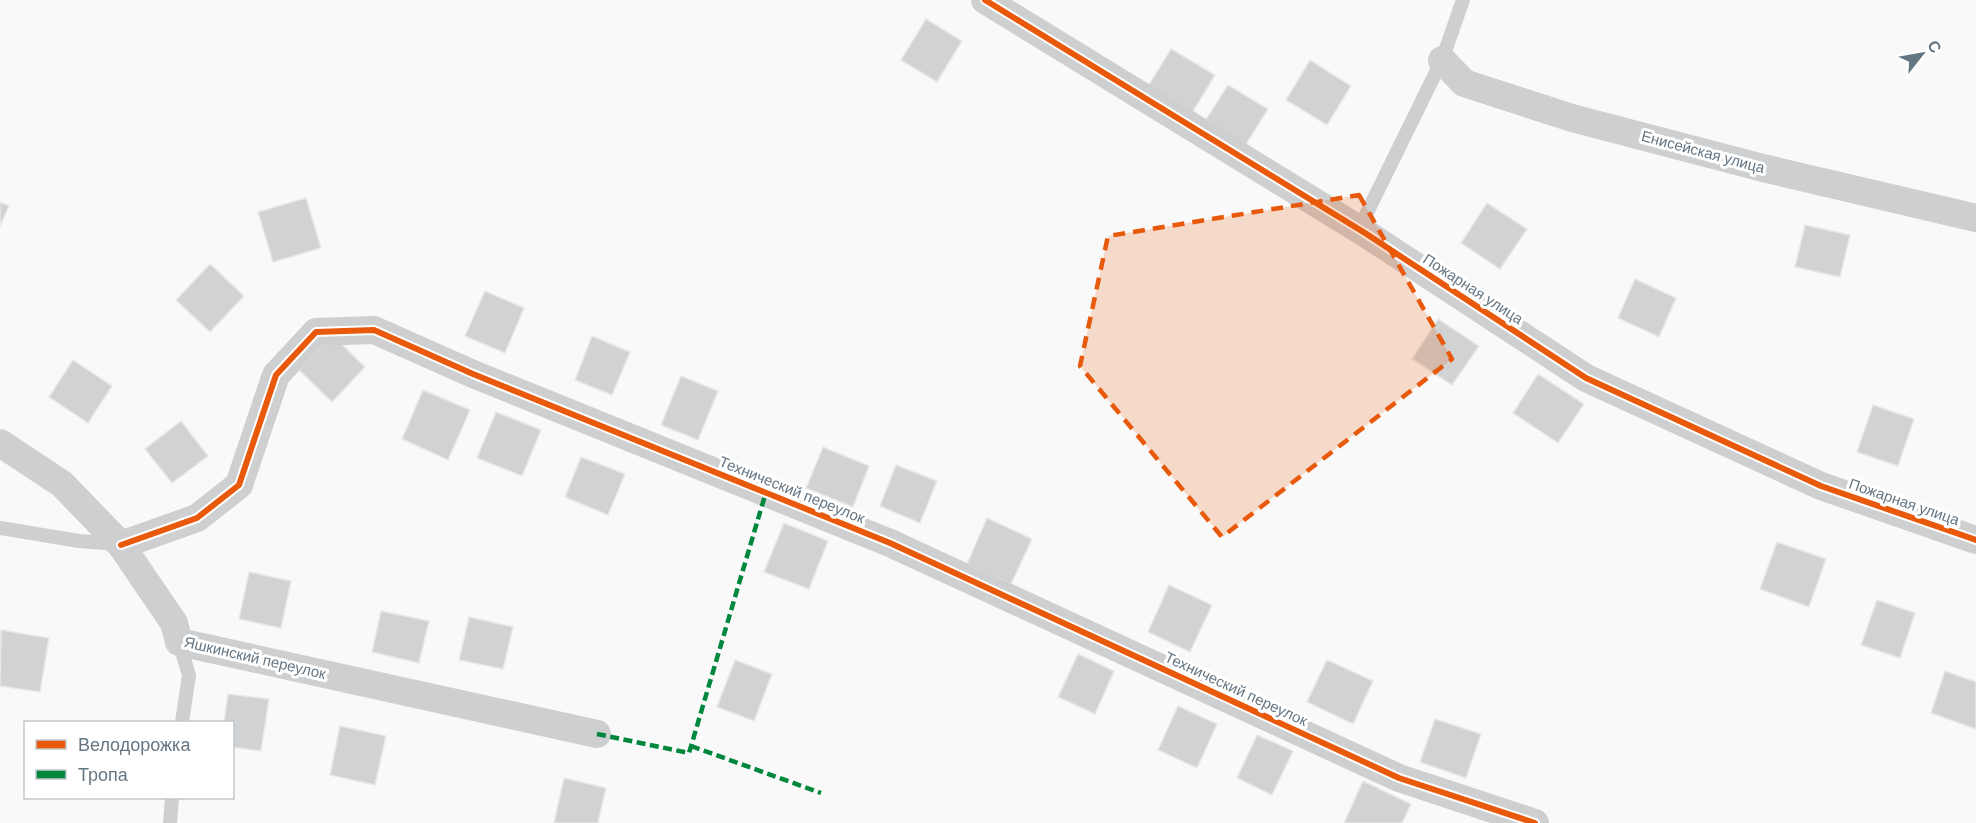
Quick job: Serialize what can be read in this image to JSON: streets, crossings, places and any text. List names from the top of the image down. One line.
{"streets":{"street":["Енисейская улица","Пожарная улица","Технический переулок","Яшкинский переулок"]},"crossings":[["Технический переулок","Яшкинский переулок"]],"legend":["Велодорожка","Тропа"],"north":"top right"}
